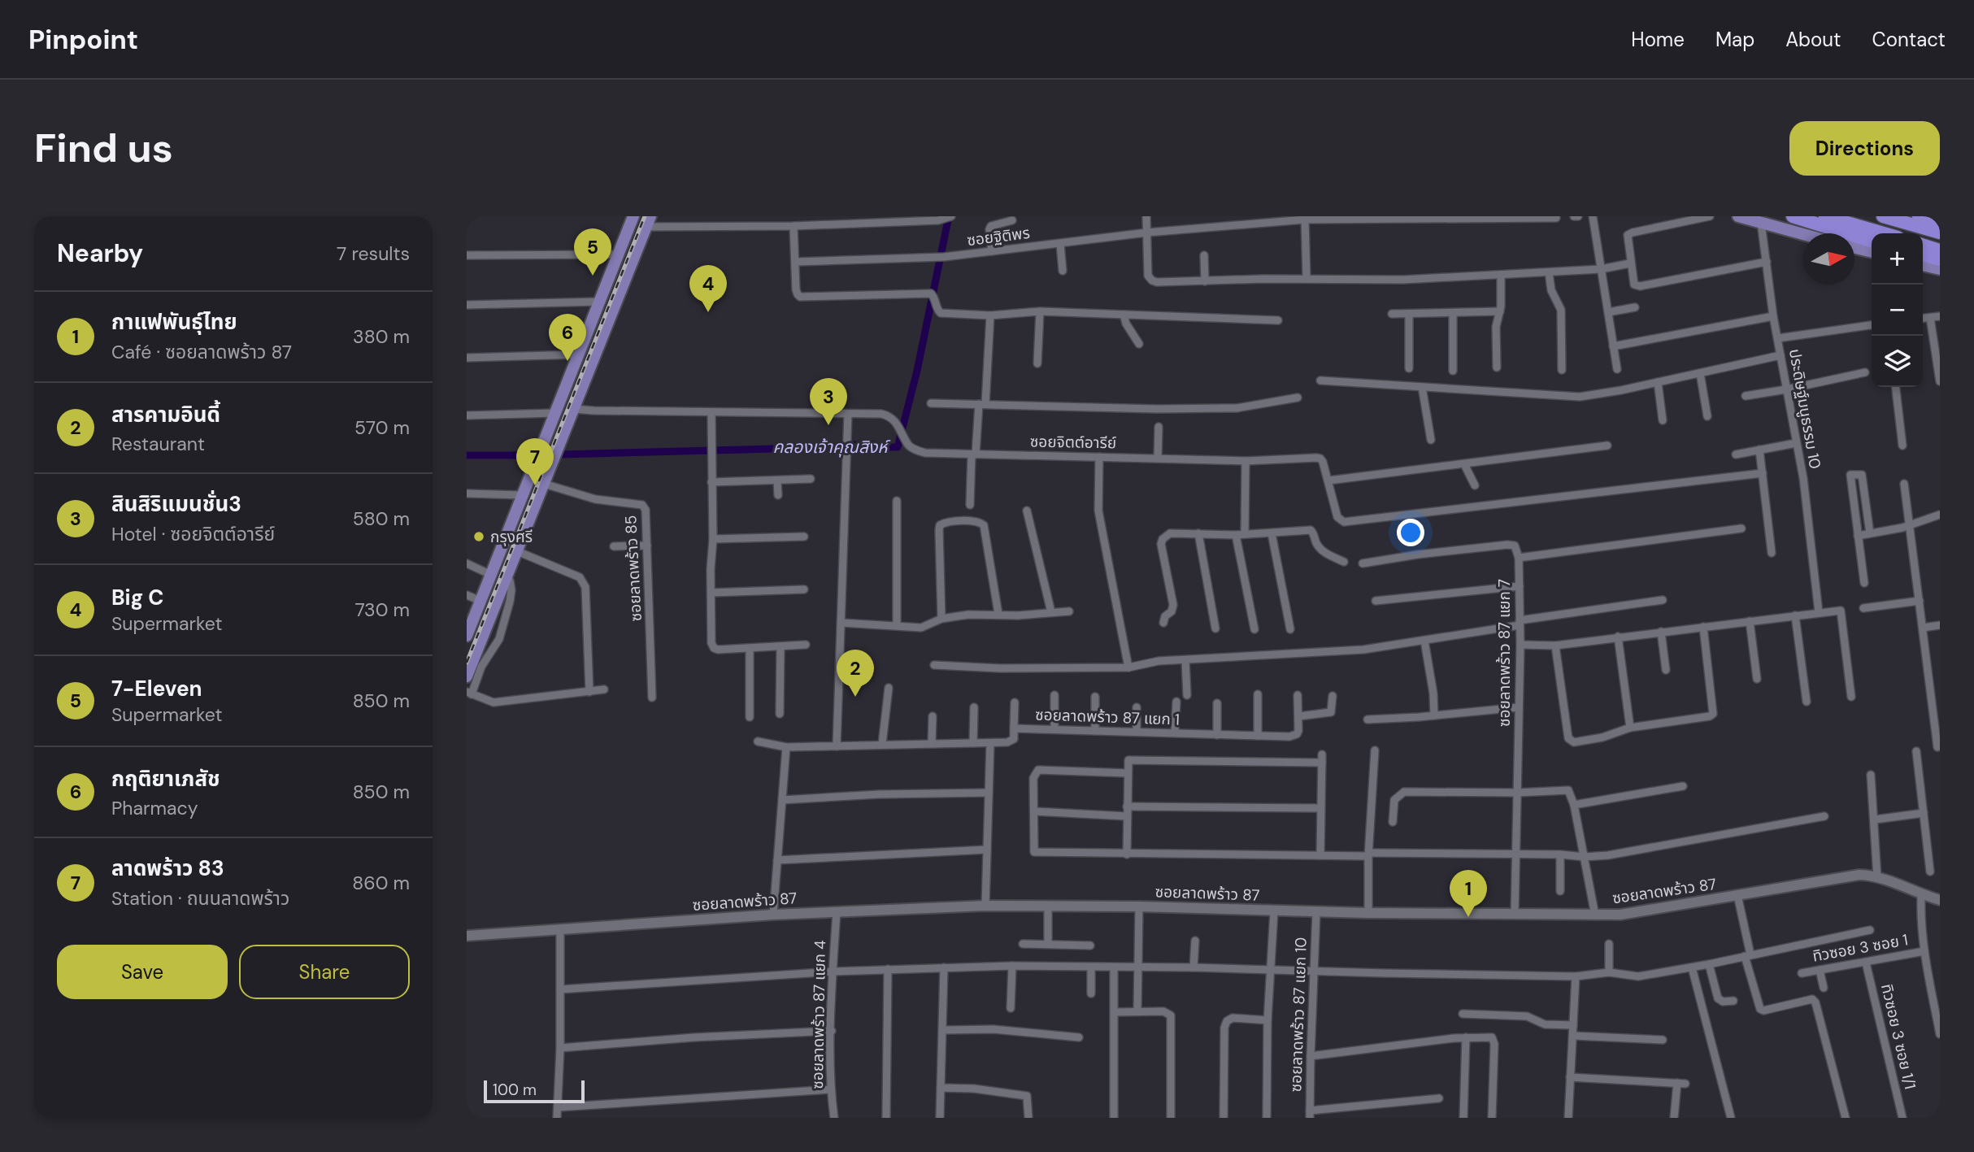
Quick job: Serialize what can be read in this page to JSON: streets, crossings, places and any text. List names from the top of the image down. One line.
{"streets":{"street":["ซอยฐิติพร","ประดิษฐ์มนูธรรม 10","ซอยจิตต์อารีย์","ซอยลาดพร้าว 85","ซอยลาดพร้าว 87 แยก 7","ซอยลาดพร้าว 87 แยก 1","ซอยลาดพร้าว 87","ทิวซอย 3 ซอย 1","ซอยลาดพร้าว 87 แยก 4","ซอยลาดพร้าว 87 แยก 10","ทิวซอย 3 ซอย 1/1"]},"crossings":[["ซอยลาดพร้าว 87 แยก 7","ซอยลาดพร้าว 87"],["ซอยลาดพร้าว 87","ซอยลาดพร้าว 87 แยก 4"],["ซอยลาดพร้าว 87","ซอยลาดพร้าว 87 แยก 10"],["ทิวซอย 3 ซอย 1","ทิวซอย 3 ซอย 1/1"]],"water":["คลองเจ้าคุณสิงห์"],"places":["กรุงศรี"],"scale_bar":"100 m","north":"right","page":{"header":"Pinpoint","nav":["Home","Map","About","Contact"],"buttons":["Directions",["Save","Share"]],"title":"Find us","heading":["Nearby","7 results"],"pins":["5","4","6","3","7","2","1"],"map_buttons":["+","−"],"list":[{"mark":"1","name":"กาแฟพันธ์ุไทย","note":"Café · ซอยลาดพร้าว 87","value":"380 m"},{"mark":"2","name":"สารคามอินดี้","note":"Restaurant","value":"570 m"},{"mark":"3","name":"สินสิริแมนชั่น3","note":"Hotel · ซอยจิตต์อารีย์","value":"580 m"},{"mark":"4","name":"Big C","note":"Supermarket","value":"730 m"},{"mark":"5","name":"7-Eleven","note":"Supermarket","value":"850 m"},{"mark":"6","name":"กฤติยาเภสัช","note":"Pharmacy","value":"850 m"},{"mark":"7","name":"ลาดพร้าว 83","note":"Station · ถนนลาดพร้าว","value":"860 m"}],"scale":"100 m"}}
